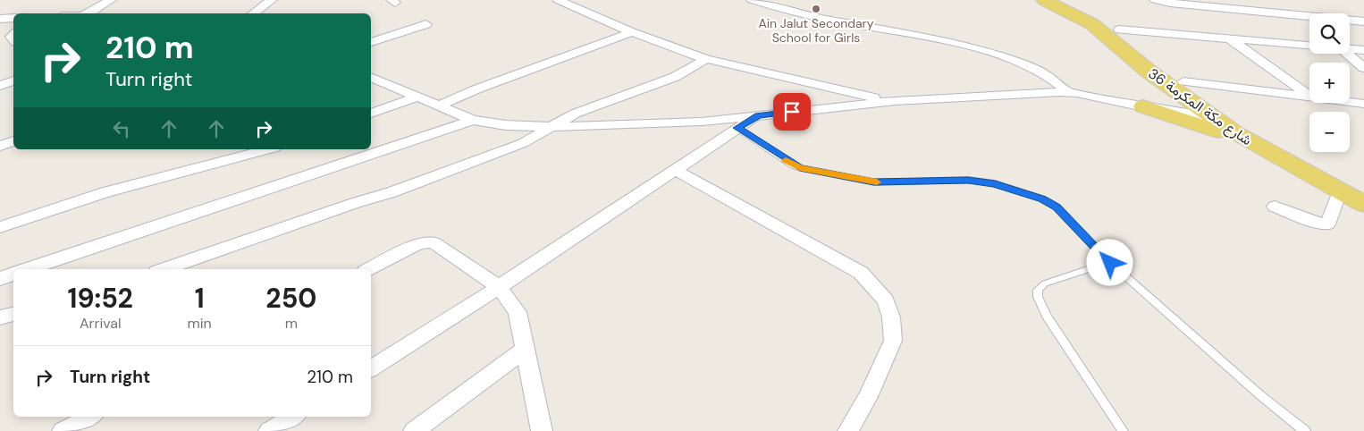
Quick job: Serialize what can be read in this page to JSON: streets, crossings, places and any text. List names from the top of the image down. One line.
{"streets":{"main road":["شارع مكة المكرمة 36"]},"places":["Ain Jalut Secondary School for Girls"],"page":{"map_buttons":["+","−"],"turn":["210 m","Turn right"],"eta":["19:52","Arrival","1","min","250","m"],"list":[{"name":"Turn right","value":"210 m"}]}}
